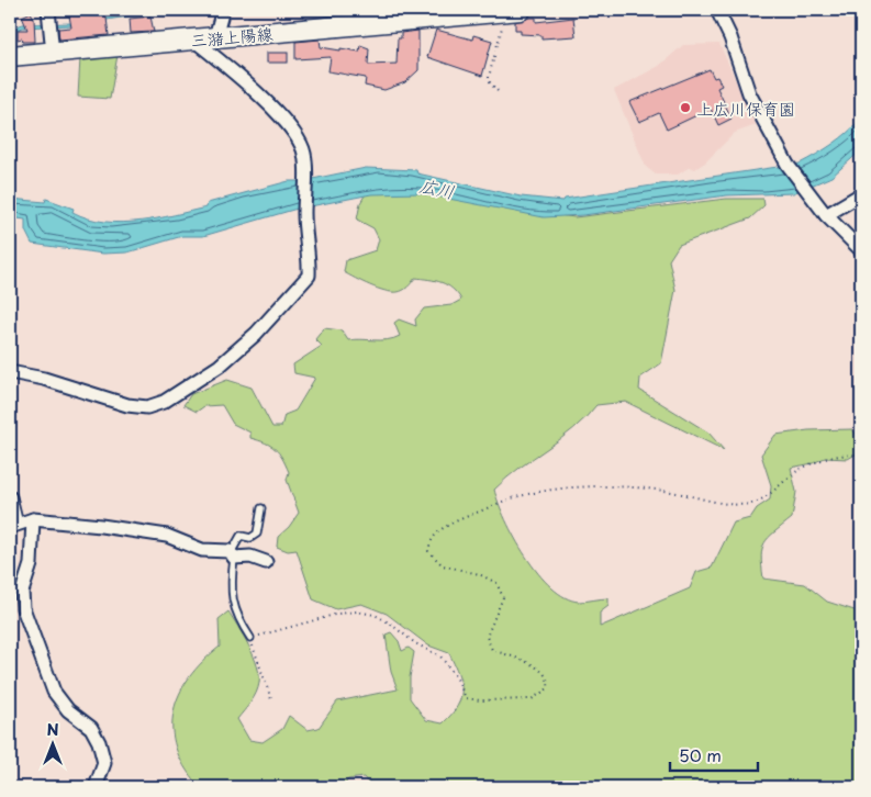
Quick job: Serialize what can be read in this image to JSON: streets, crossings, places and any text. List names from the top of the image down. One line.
{"streets":{"main road":["三潴上陽線"]},"water":["広川"],"places":["上広川保育園"],"scale_bar":"50 m","north":"top"}
